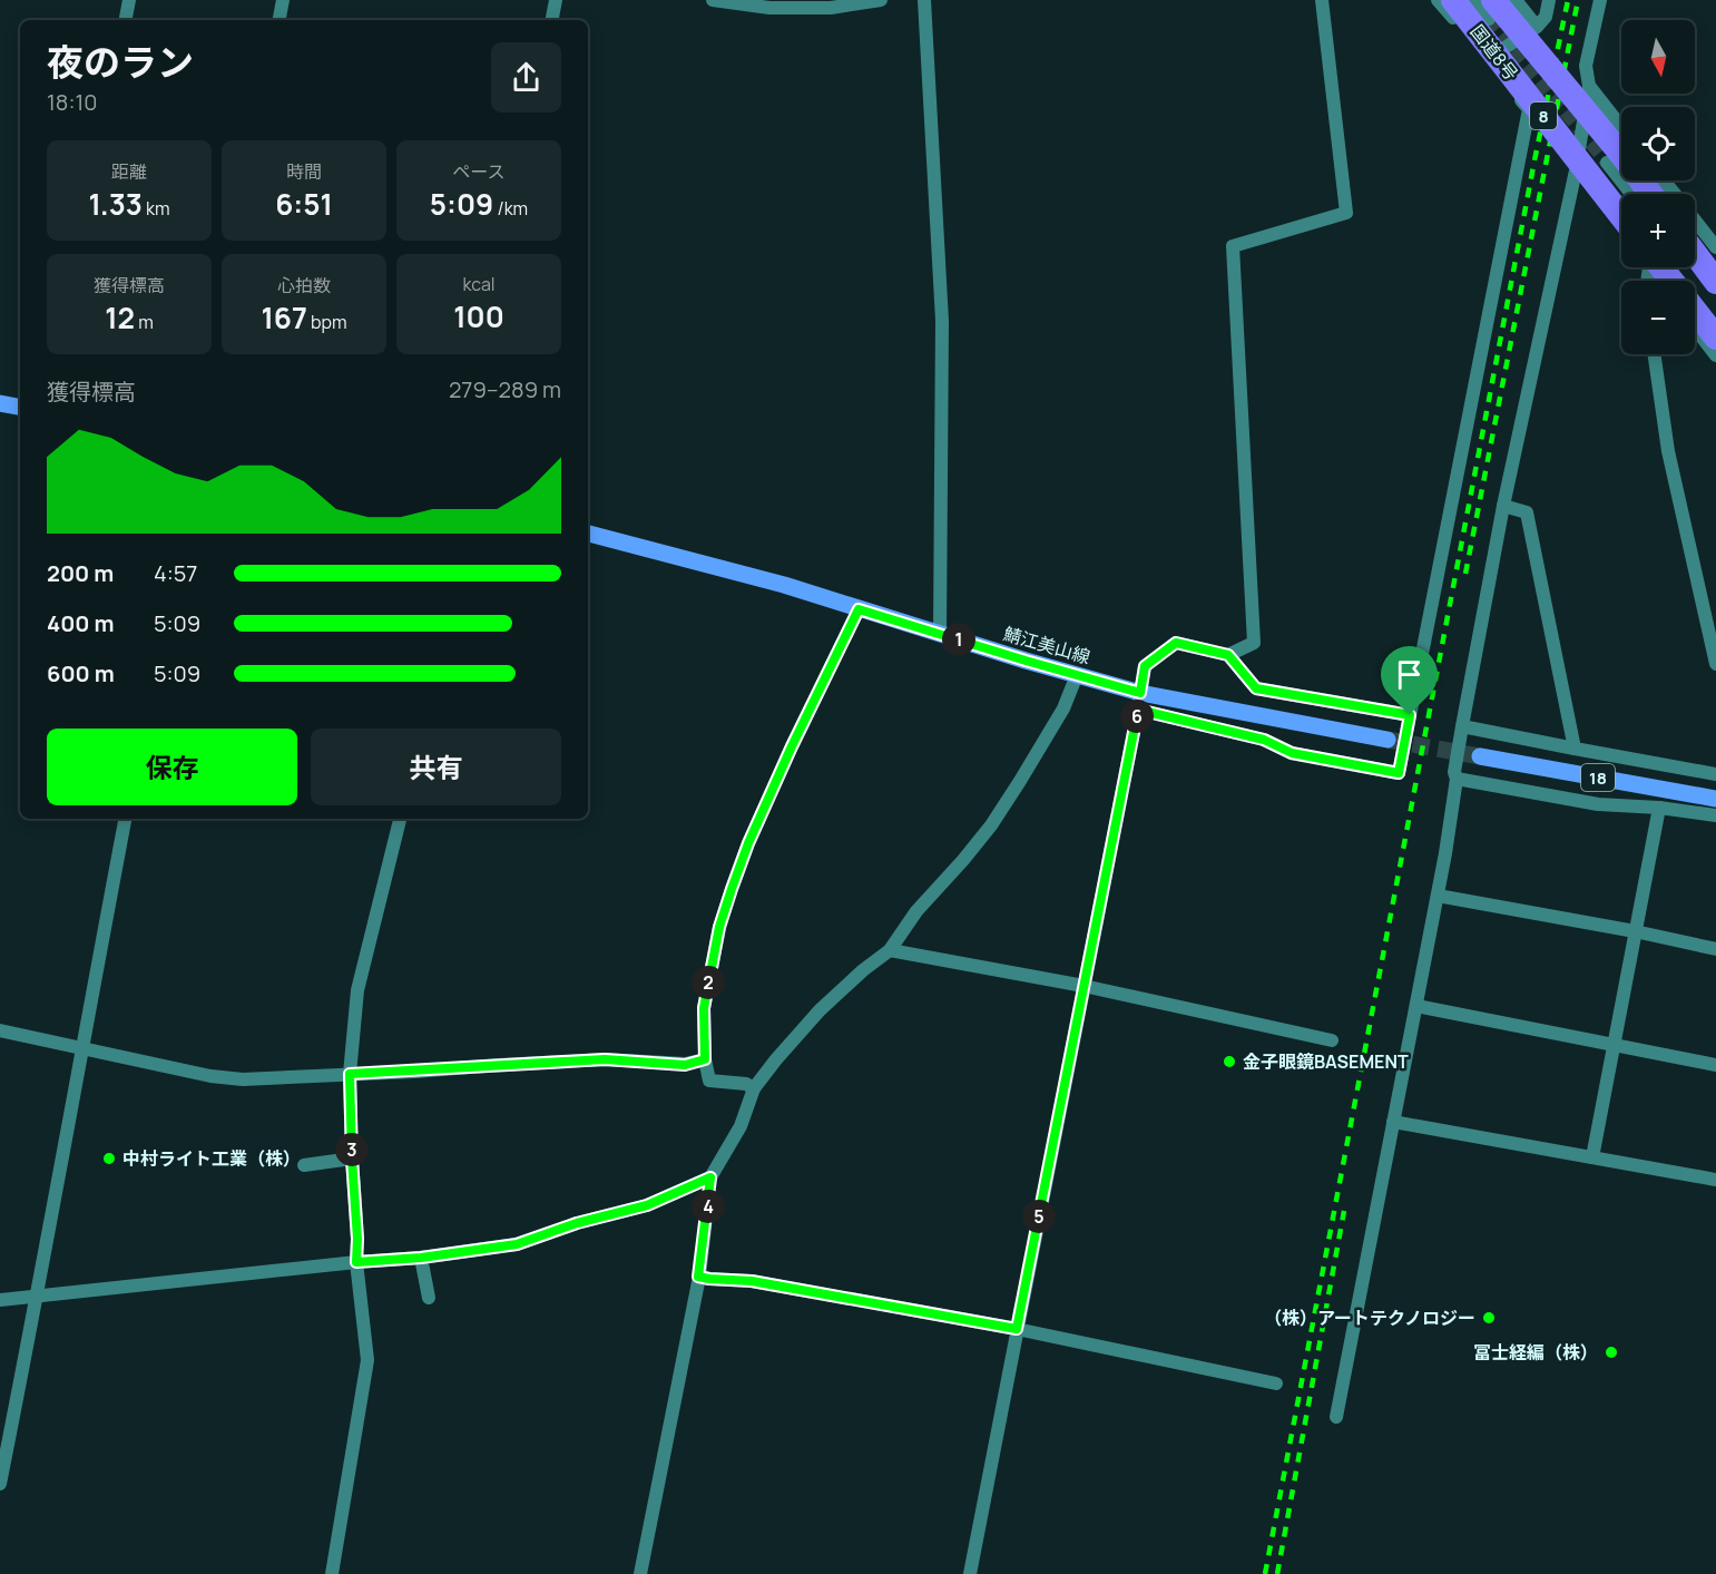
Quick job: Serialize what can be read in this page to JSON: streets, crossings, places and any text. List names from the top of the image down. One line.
{"streets":{"highway":["国道8号","8"],"main road":["鯖江美山線","18"]},"places":["金子眼鏡BASEMENT","中村ライト工業（株）","（株）アートテクノロジー","冨士経編（株）"],"north":"bottom","page":{"map_buttons":["+","−"],"heading":["夜のラン","18:10"],"stats":[["距離","1.33 km"],["時間","6:51"],["ペース","5:09 /km"],["獲得標高","12 m"],["心拍数","167 bpm"],["kcal","100"]],"chart":["獲得標高","279–289 m"],"list":[{"name":"200 m","note":"4:57"},{"name":"400 m","note":"5:09"},{"name":"600 m","note":"5:09"}],"pins":["1","6","2","3","4","5"],"buttons":["保存","共有"]}}
